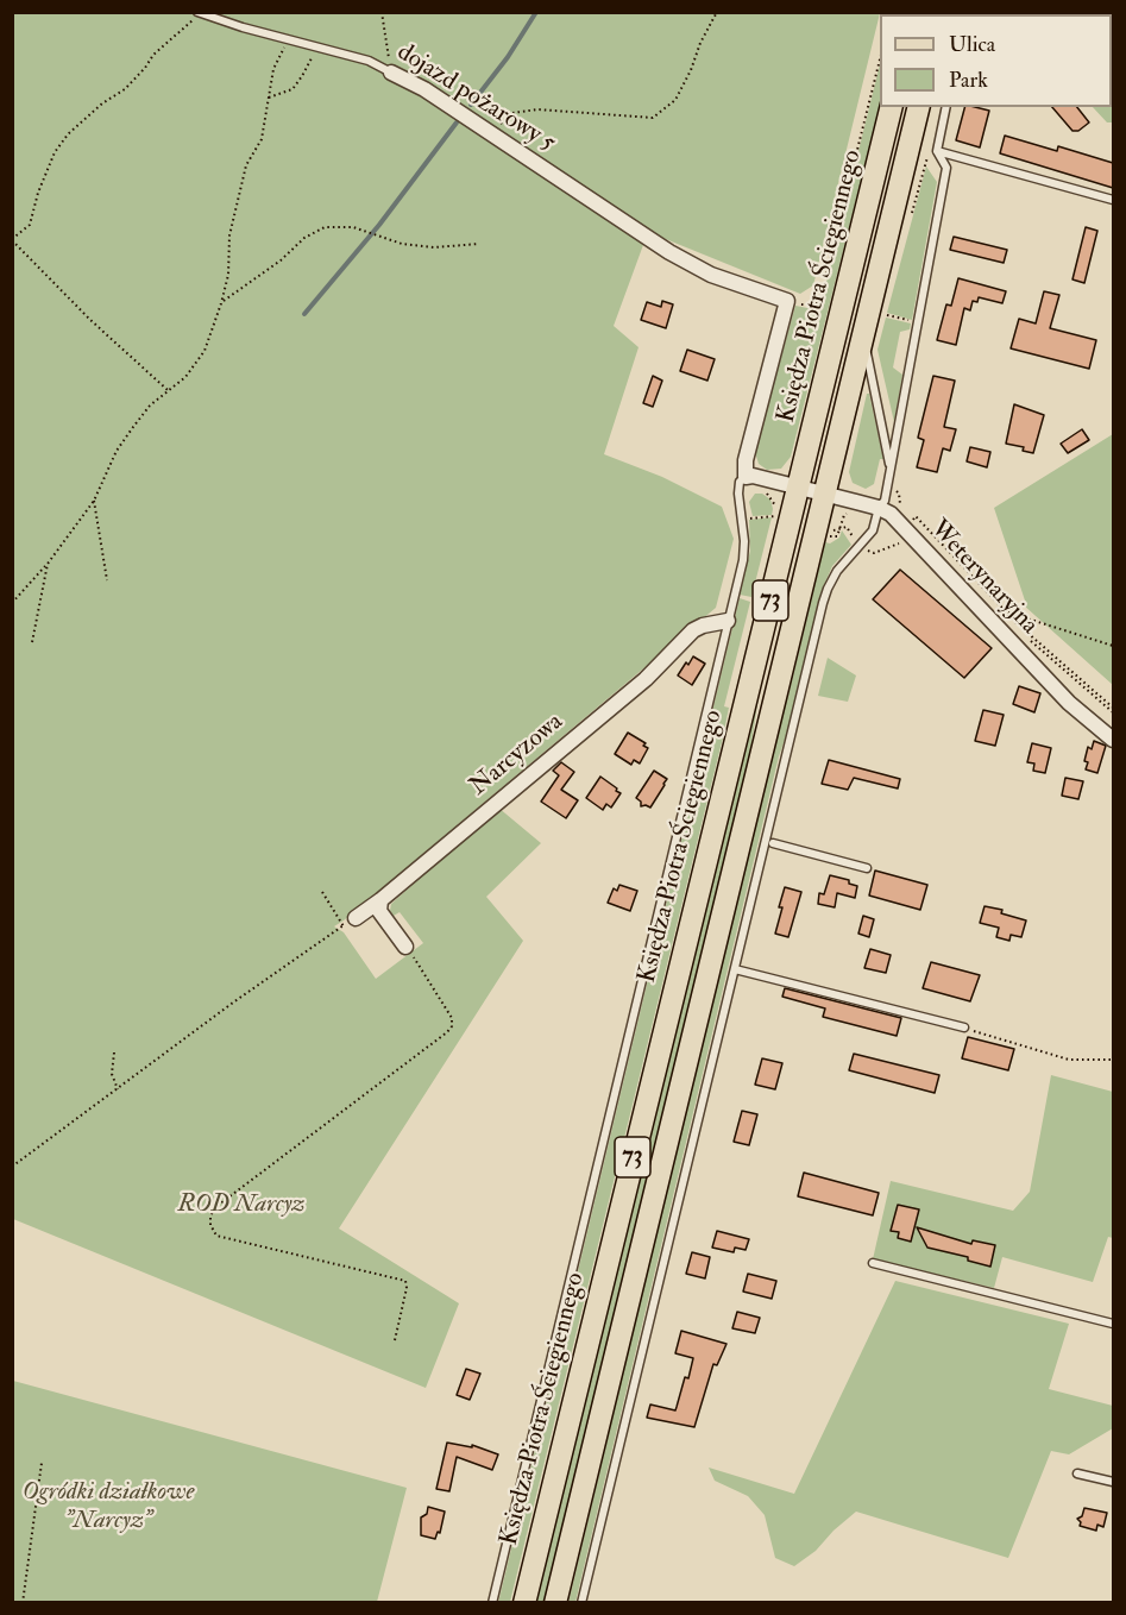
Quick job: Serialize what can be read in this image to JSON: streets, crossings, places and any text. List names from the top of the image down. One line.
{"streets":{"main road":["Księdza Piotra Ściegiennego","73"],"street":["dojazd pożarowy 5","Weterynaryjna","Narcyzowa"]},"crossings":[["Księdza Piotra Ściegiennego","Weterynaryjna"]],"parks":["ROD Narcyz","Ogródki działkowe \"Narcyz\""],"legend":["Ulica","Park"]}
